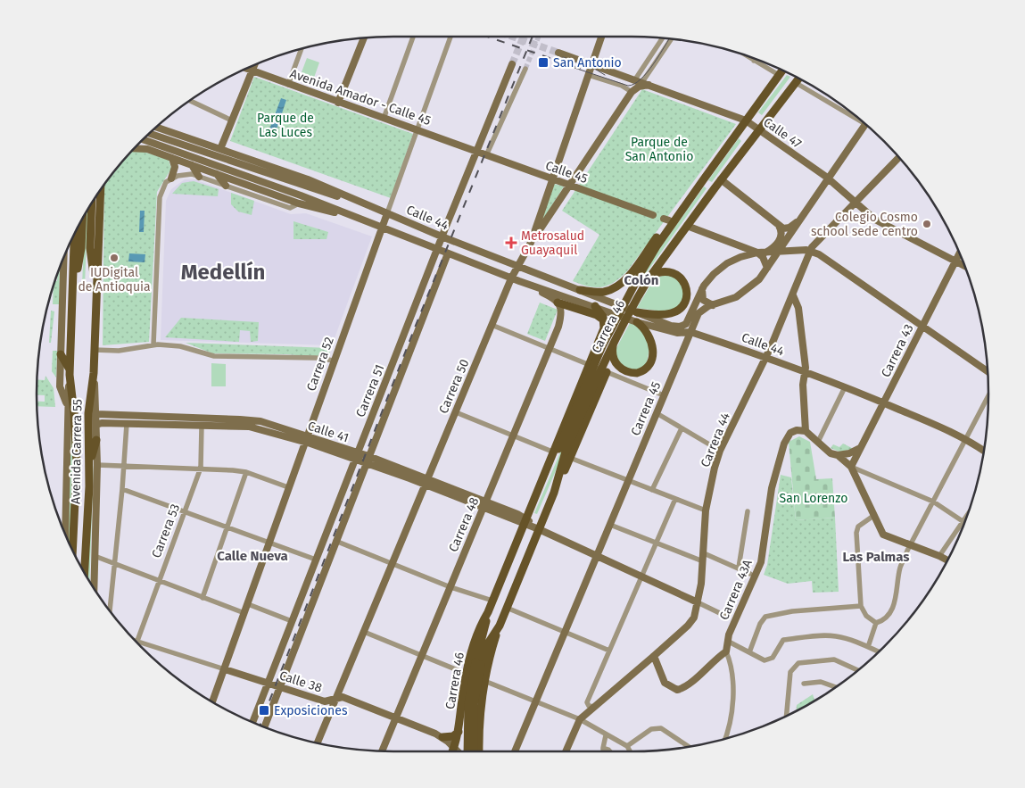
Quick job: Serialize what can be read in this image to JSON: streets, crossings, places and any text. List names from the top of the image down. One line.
{"streets":{"main road":["Carrera 46","Avenida Carrera 55"],"street":["Avenida Amador - Calle 45","Calle 47","Calle 45","Calle 44","Carrera 43","Carrera 52","Carrera 50","Carrera 51","Carrera 45","Calle 41","Carrera 44","Carrera 48","Carrera 53","Carrera 43A","Calle 38"]},"crossings":[["Avenida Amador - Calle 45","Calle 45"],["Avenida Amador - Calle 45","Carrera 52"],["Avenida Amador - Calle 45","Carrera 51"],["Calle 47","Carrera 46"],["Calle 47","Carrera 43"],["Calle 47","Carrera 50"],["Calle 47","Carrera 45"],["Calle 47","Carrera 44"],["Calle 45","Carrera 50"],["Calle 45","Carrera 51"],["Calle 44","Carrera 46"],["Calle 44","Carrera 43"],["Calle 44","Carrera 52"],["Calle 44","Carrera 50"],["Calle 44","Carrera 51"],["Calle 44","Carrera 45"],["Calle 44","Carrera 44"],["Calle 44","Carrera 48"],["Carrera 46","Calle 41"],["Carrera 46","Calle 38"],["Carrera 52","Calle 41"],["Carrera 52","Calle 38"],["Carrera 50","Calle 41"],["Carrera 50","Calle 38"],["Carrera 51","Calle 41"],["Carrera 51","Calle 38"],["Carrera 45","Calle 41"],["Calle 41","Carrera 44"],["Calle 41","Carrera 48"],["Calle 41","Carrera 53"],["Carrera 48","Calle 38"],["Carrera 53","Calle 38"]],"districts":["Medellín","Colón","Calle Nueva","Las Palmas"],"parks":["Parque de Las Luces","Parque de San Antonio","San Lorenzo"],"places":{"transit":["San Antonio","Exposiciones"],"other":["Colegio Cosmo school sede centro","IUDigital de Antioquia"],"health":["Metrosalud Guayaquil"]}}
